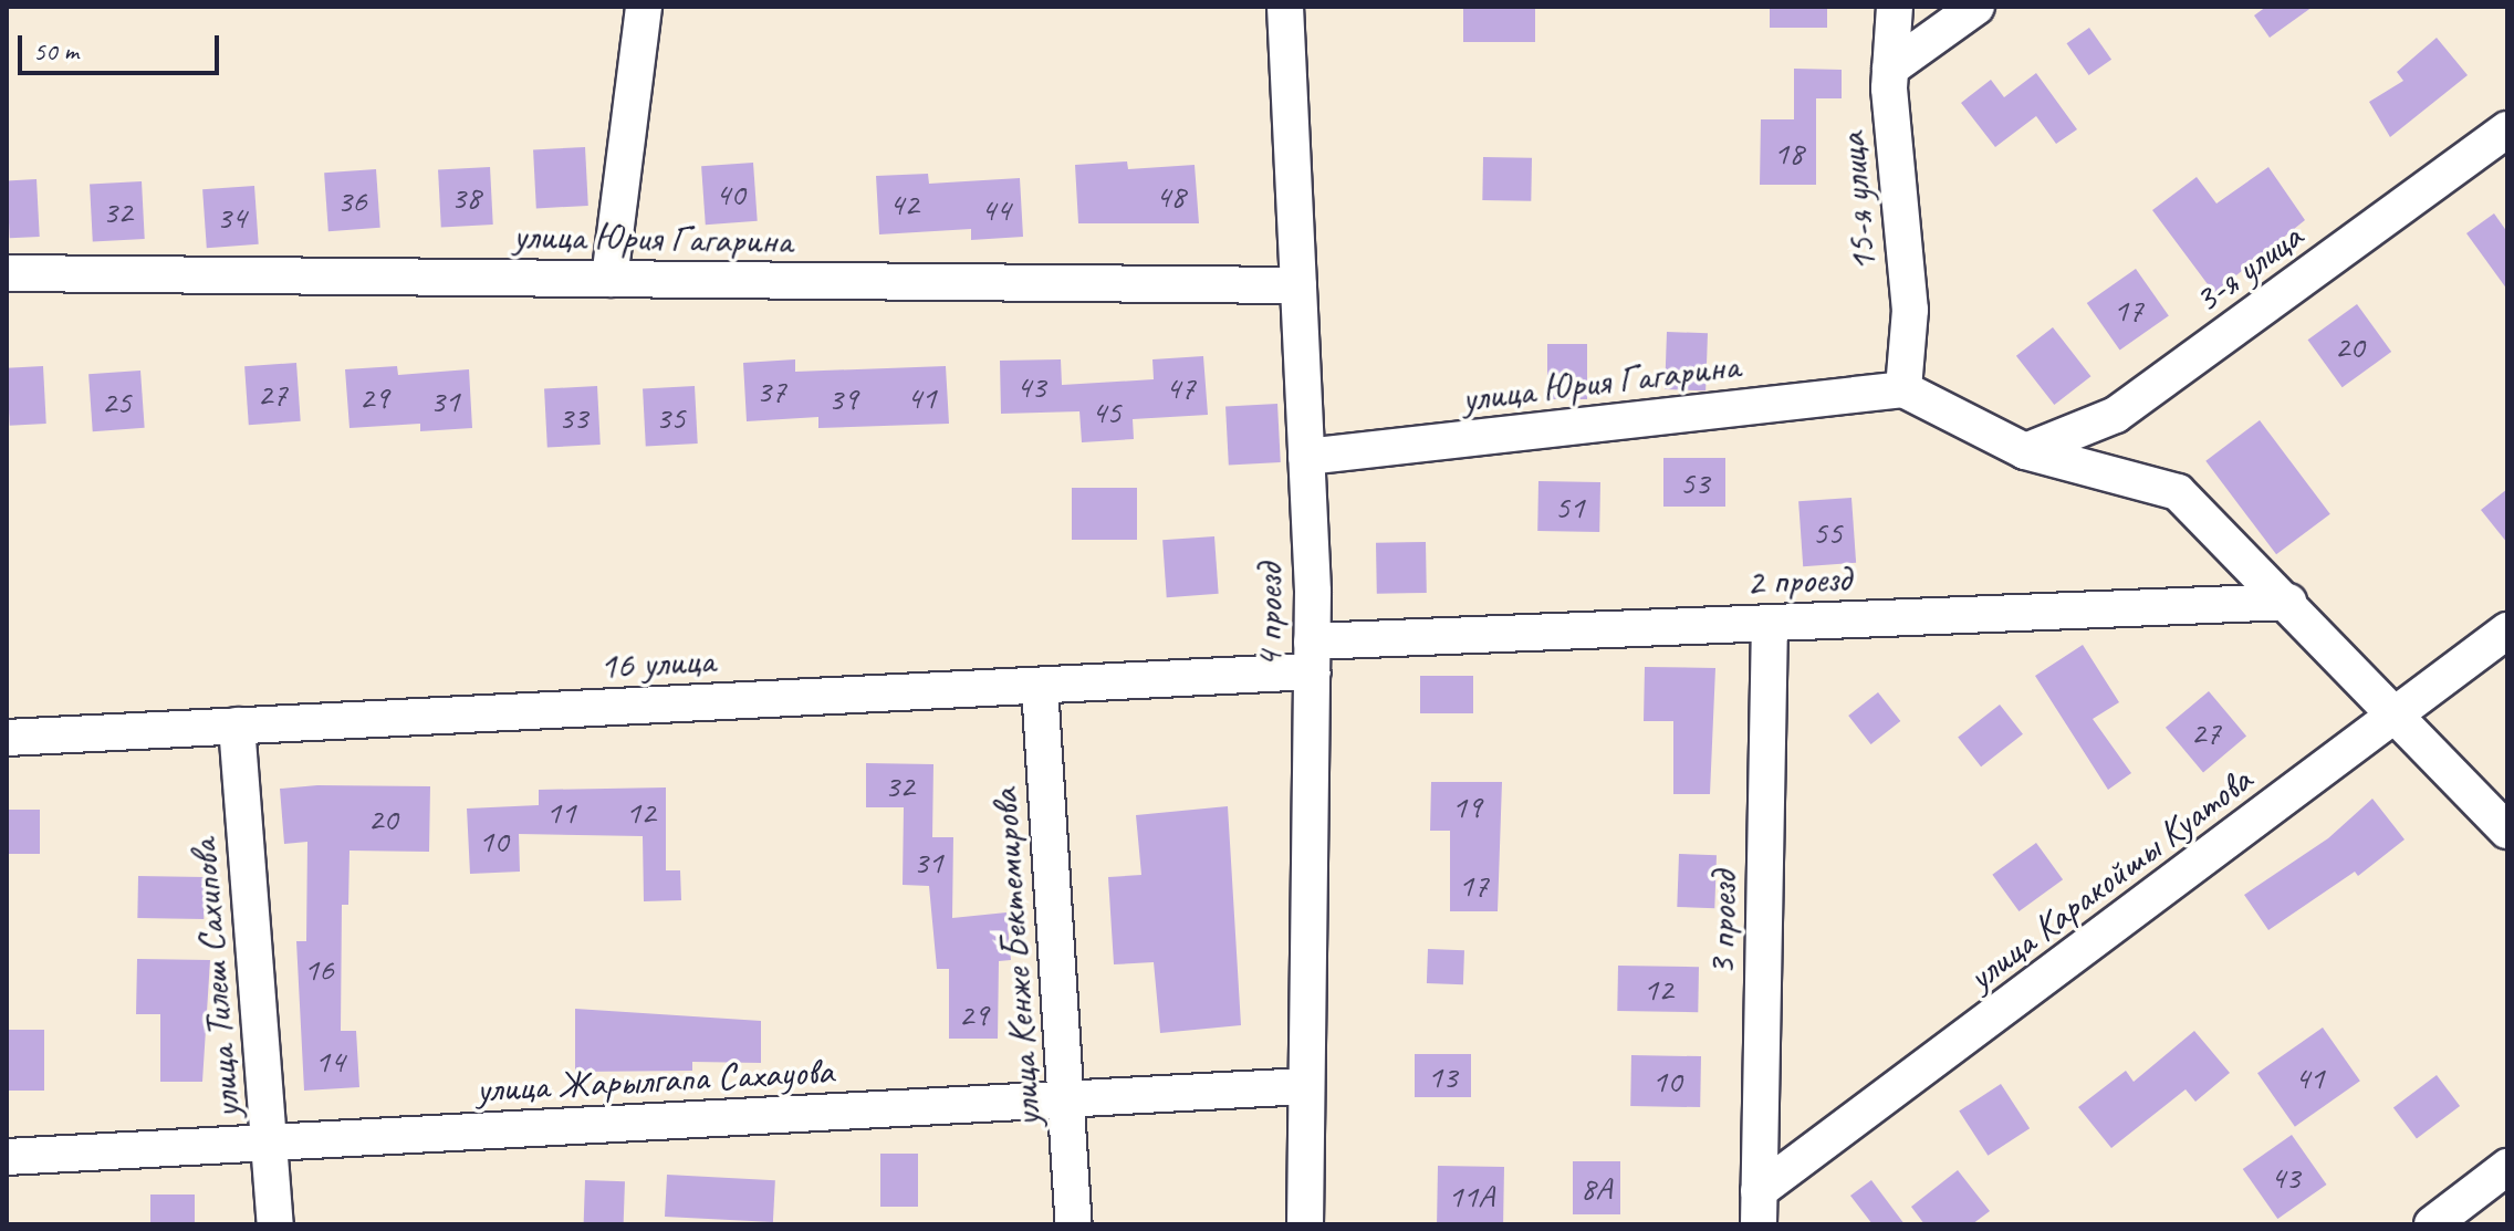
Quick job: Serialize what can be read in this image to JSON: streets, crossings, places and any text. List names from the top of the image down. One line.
{"streets":{"street":["15-я улица","улица Юрия Гагарина","3-я улица","2 проезд","4 проезд","16 улица","улица Каракойшы Куатова","3 проезд","улица Кенже Бектемирова","улица Тилеш Сахипова","улица Жарылгапа Сахауова"]},"crossings":[["15-я улица","улица Юрия Гагарина"],["улица Юрия Гагарина","4 проезд"],["2 проезд","4 проезд"],["2 проезд","16 улица"],["2 проезд","3 проезд"],["4 проезд","16 улица"],["4 проезд","улица Жарылгапа Сахауова"],["16 улица","улица Кенже Бектемирова"],["16 улица","улица Тилеш Сахипова"],["улица Каракойшы Куатова","3 проезд"],["улица Кенже Бектемирова","улица Жарылгапа Сахауова"],["улица Тилеш Сахипова","улица Жарылгапа Сахауова"]],"house_numbers":["18","40","48","38","36","42","44","32","34","17","20","43","47","37","27","29","41","39","31","25","45","33","35","53","51","55","27","32","19","11","12","20","10","31","17","16","12","29","14","13","41","10","43","8А","11А"],"scale_bar":"50 m"}
